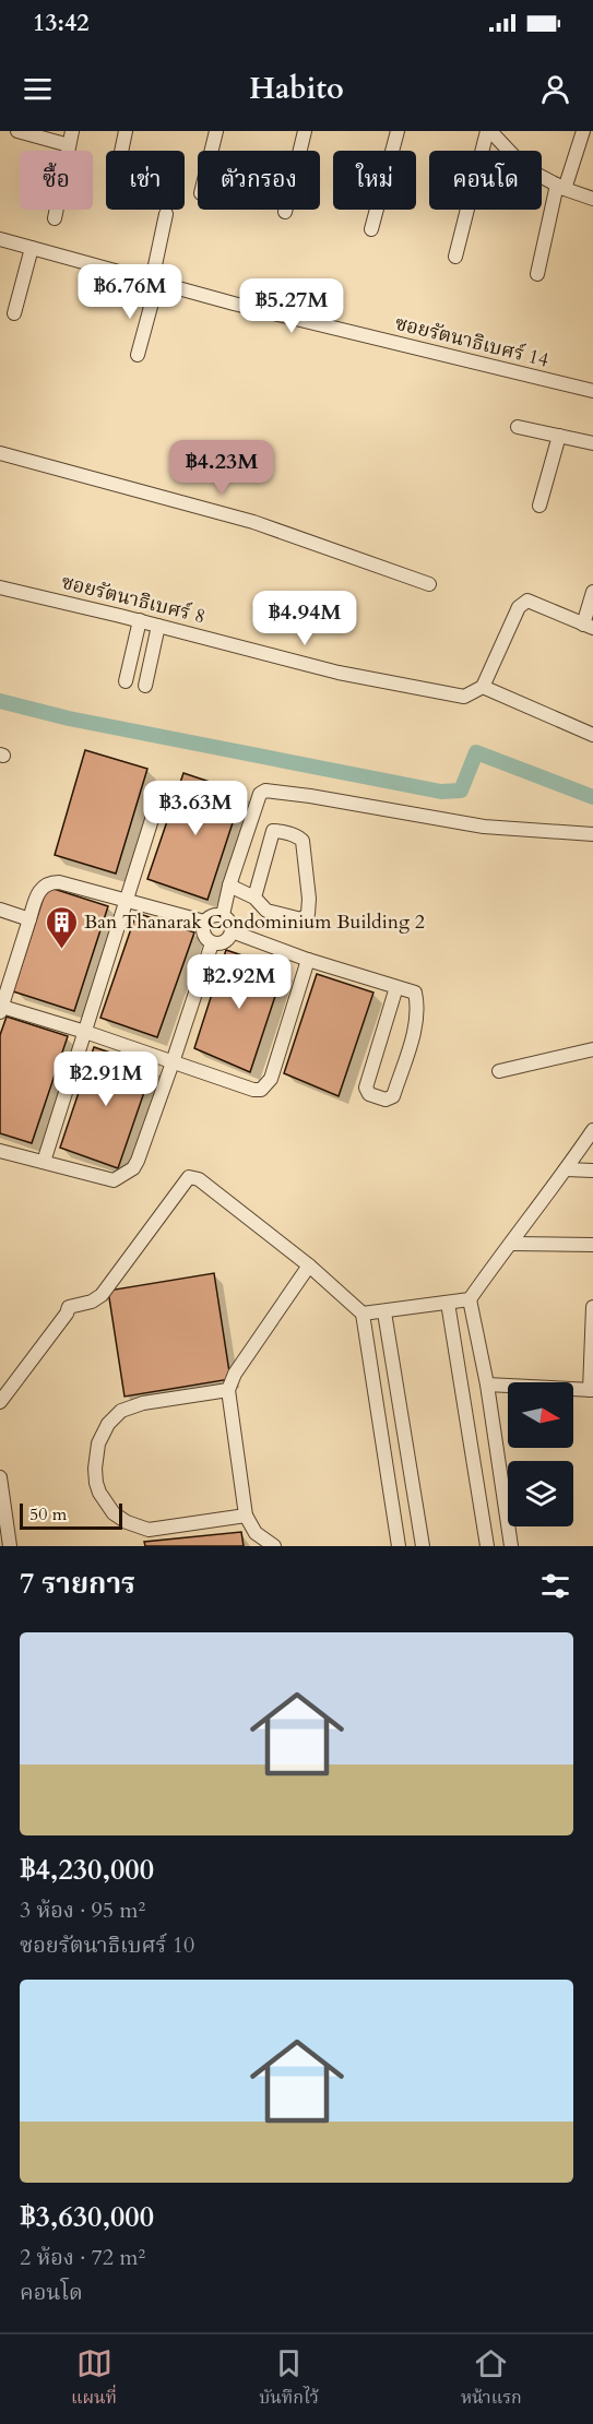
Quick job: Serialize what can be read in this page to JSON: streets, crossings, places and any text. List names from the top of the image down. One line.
{"streets":{"street":["ซอยรัตนาธิเบศร์ 14","ซอยรัตนาธิเบศร์ 8"]},"places":{"building":["Ban Thanarak Condominium Building 2"]},"scale_bar":"50 m","north":"right","page":{"status":"13:42","header":"Habito","chip":["ซื้อ","เช่า","ตัวกรอง","ใหม่","คอนโด"],"price":["฿6.76M","฿5.27M","฿4.23M","฿4.94M","฿3.63M","฿2.92M","฿2.91M"],"scale":"50 m","heading":"7 รายการ","list":[{"name":"฿4,230,000","note":"3 ห้อง · 95 m² · ซอยรัตนาธิเบศร์ 10"},{"name":"฿3,630,000","note":"2 ห้อง · 72 m² · คอนโด"}],"tabs":["แผนที่","บันทึกไว้","หน้าแรก"]}}
